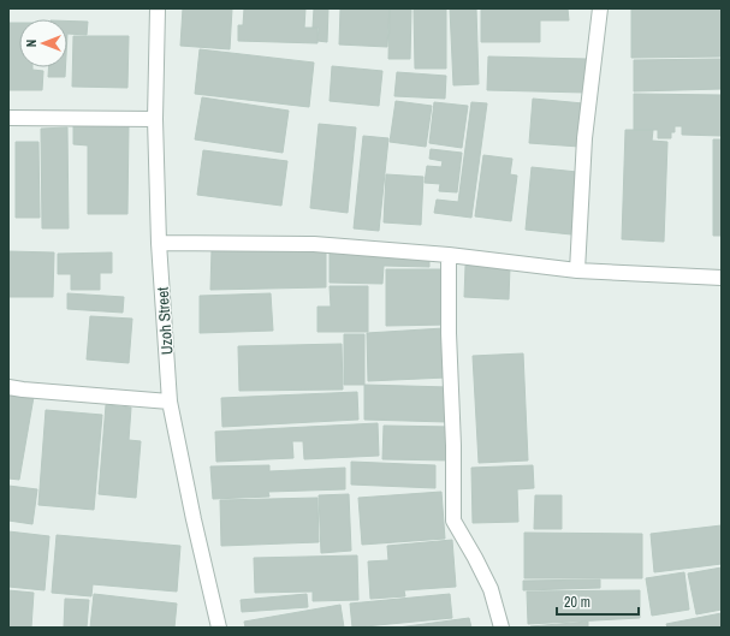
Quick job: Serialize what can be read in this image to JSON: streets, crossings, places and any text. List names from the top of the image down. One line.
{"streets":{"street":["Uzoh Street"]},"scale_bar":"20 m","north":"left"}
